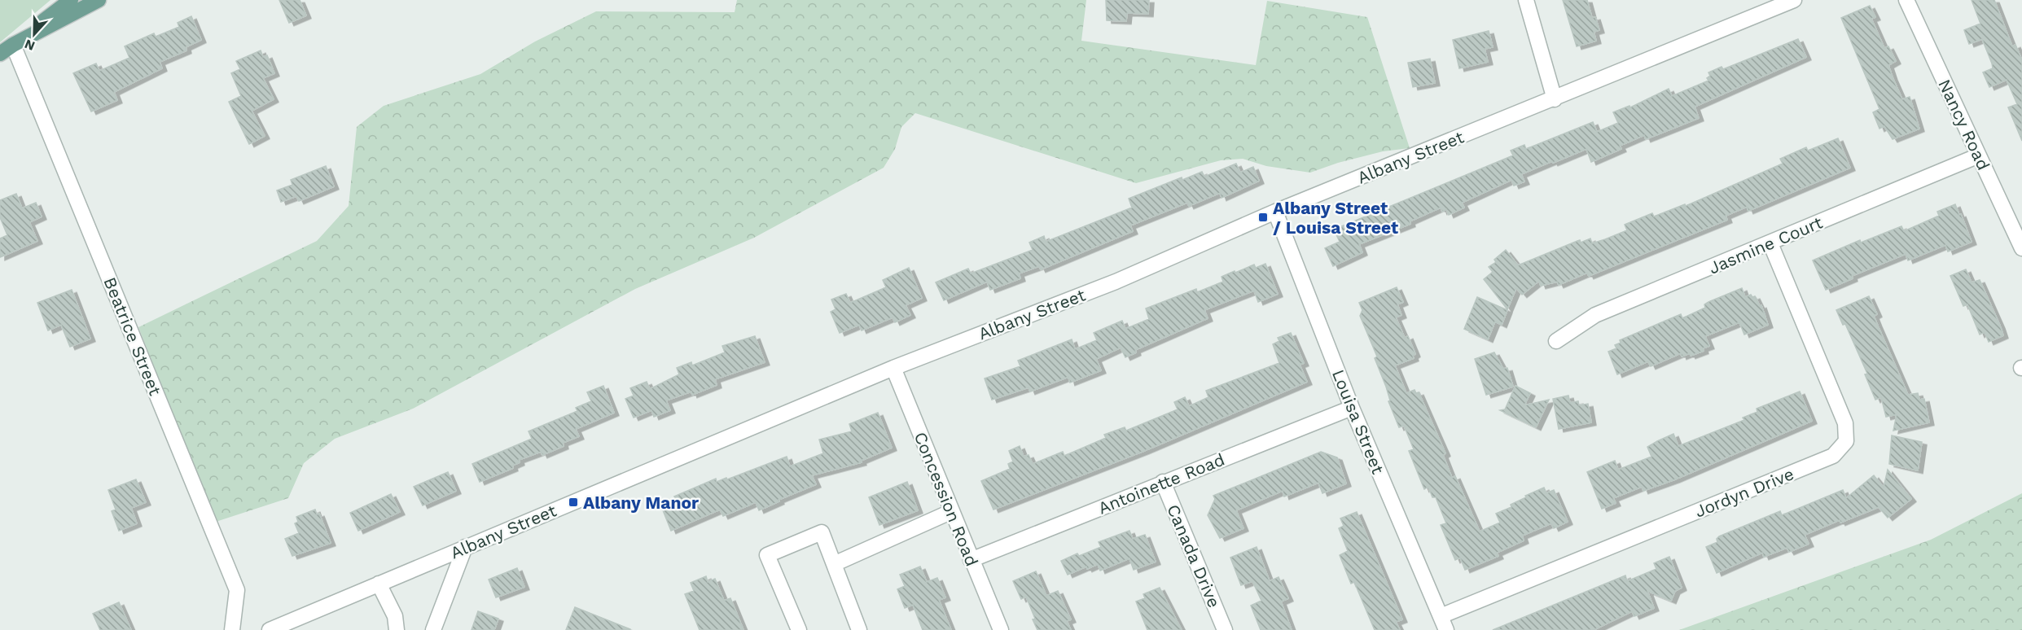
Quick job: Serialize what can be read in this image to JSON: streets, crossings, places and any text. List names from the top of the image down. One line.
{"streets":{"street":["Nancy Road","Albany Street","Jasmine Court","Beatrice Street","Louisa Street","Antoinette Road","Jordyn Drive","Concession Road","Canada Drive"]},"crossings":[["Nancy Road","Jasmine Court"],["Albany Street","Louisa Street"],["Albany Street","Concession Road"],["Jasmine Court","Jordyn Drive"],["Louisa Street","Antoinette Road"],["Louisa Street","Jordyn Drive"],["Antoinette Road","Concession Road"],["Antoinette Road","Canada Drive"]],"places":{"transit":["Albany Street / Louisa Street","Albany Manor"]},"north":"bottom"}
